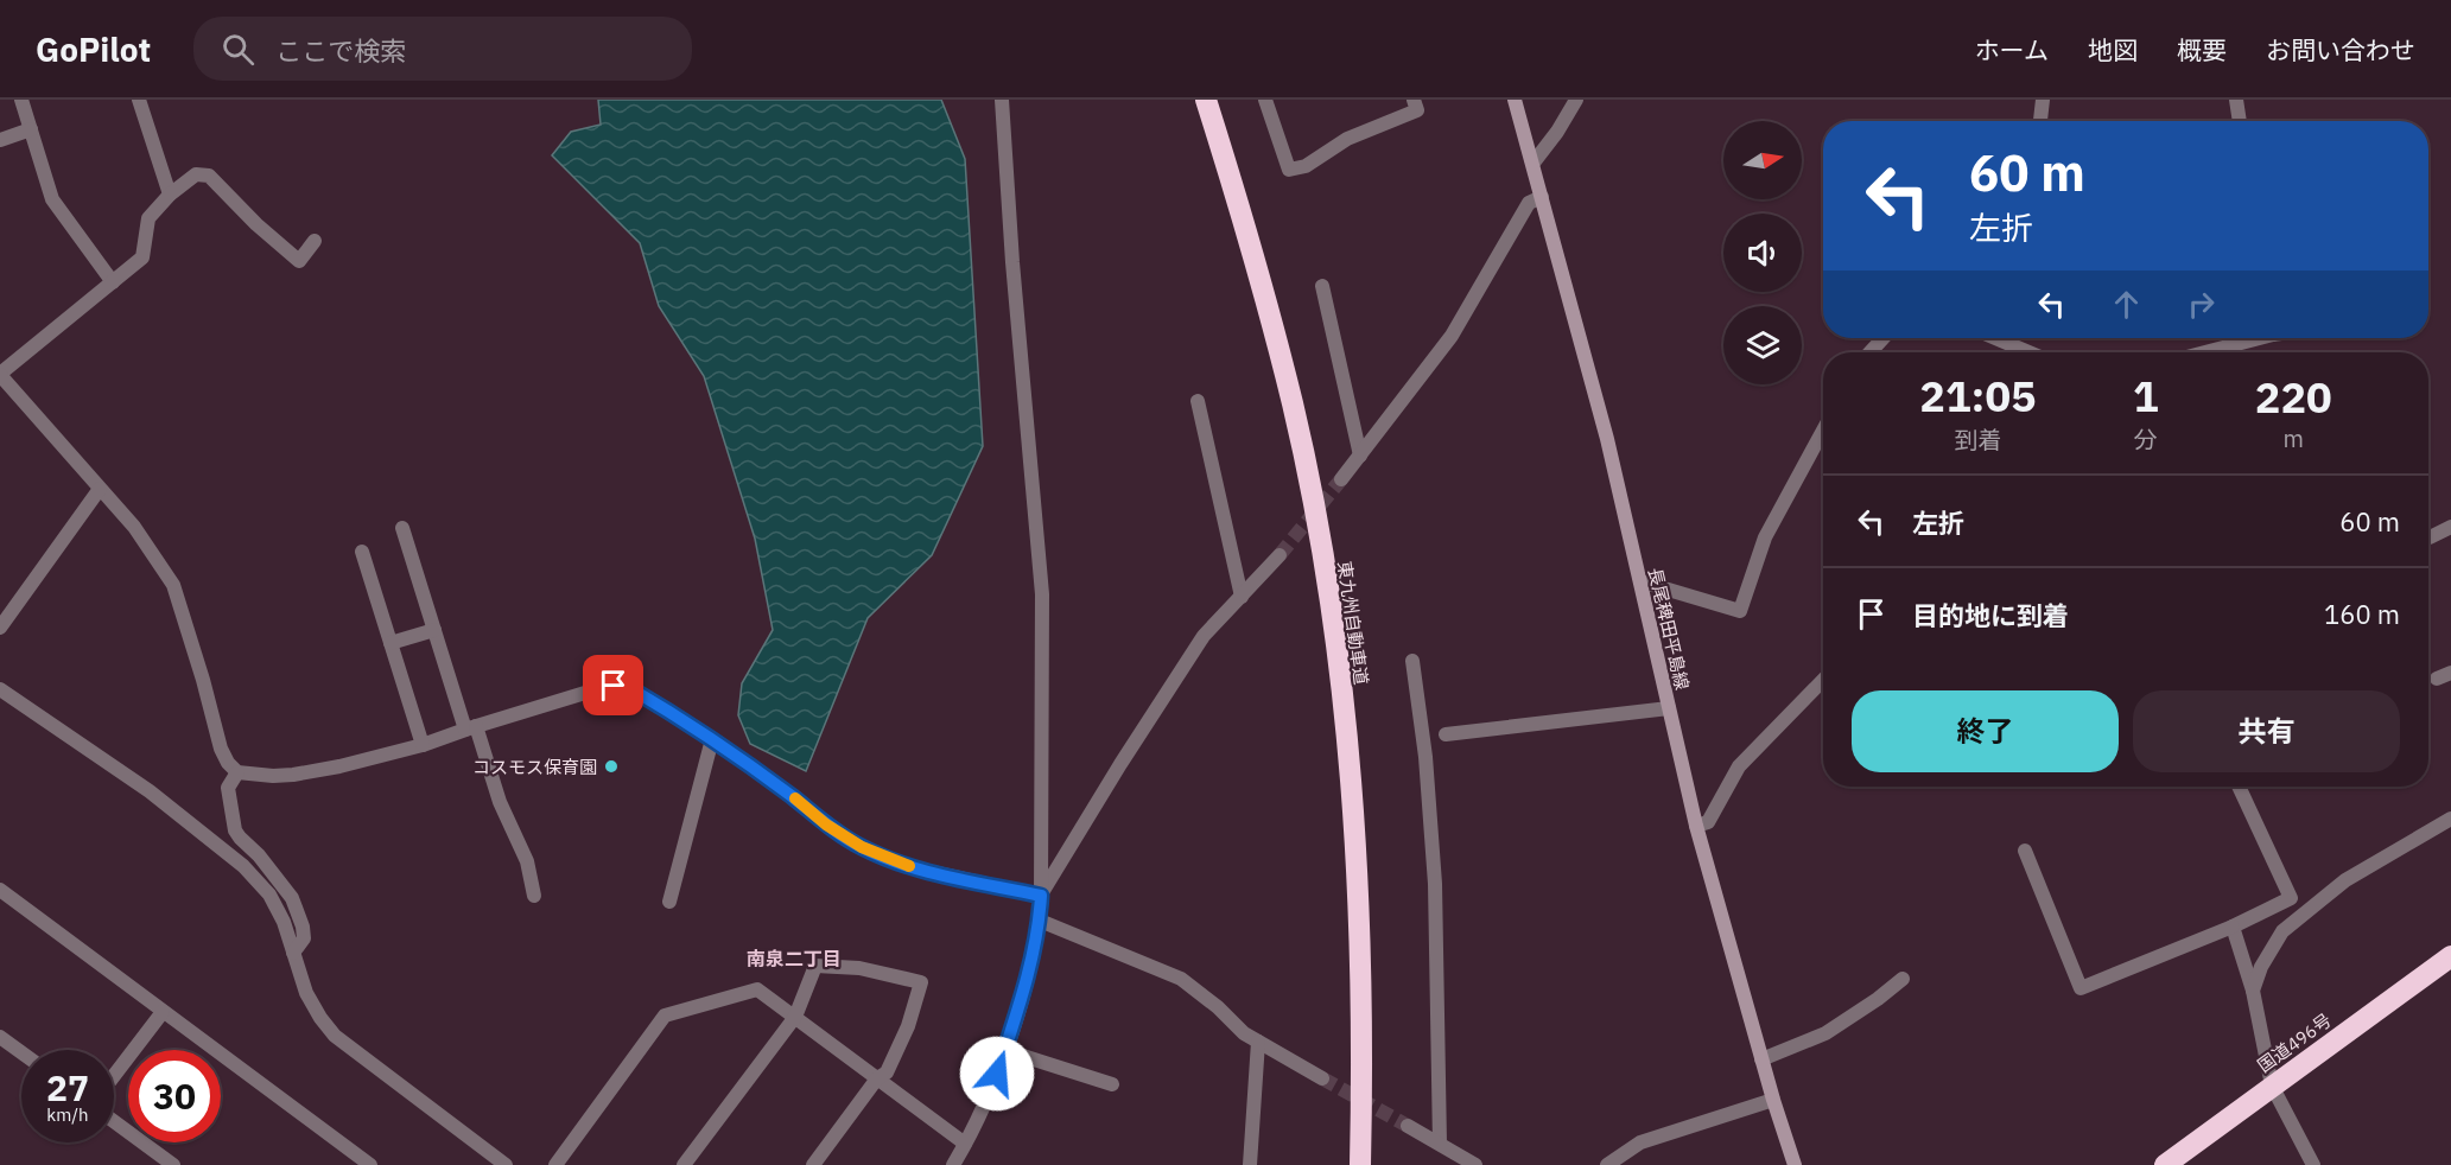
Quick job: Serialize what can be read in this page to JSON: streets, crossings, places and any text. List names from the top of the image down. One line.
{"streets":{"highway":["東九州自動車道","国道496号"],"main road":["長尾稗田平島線"]},"districts":["南泉二丁目"],"places":["コスモス保育園"],"north":"right","page":{"header":"GoPilot","search":"ここで検索","nav":["ホーム","地図","概要","お問い合わせ"],"turn":["60 m","左折"],"eta":["21:05","到着","1","分","220","m"],"list":[{"name":"左折","value":"60 m"},{"name":"目的地に到着","value":"160 m"}],"buttons":["終了","共有"],"speed":"27 km/h","limit":"30"}}
